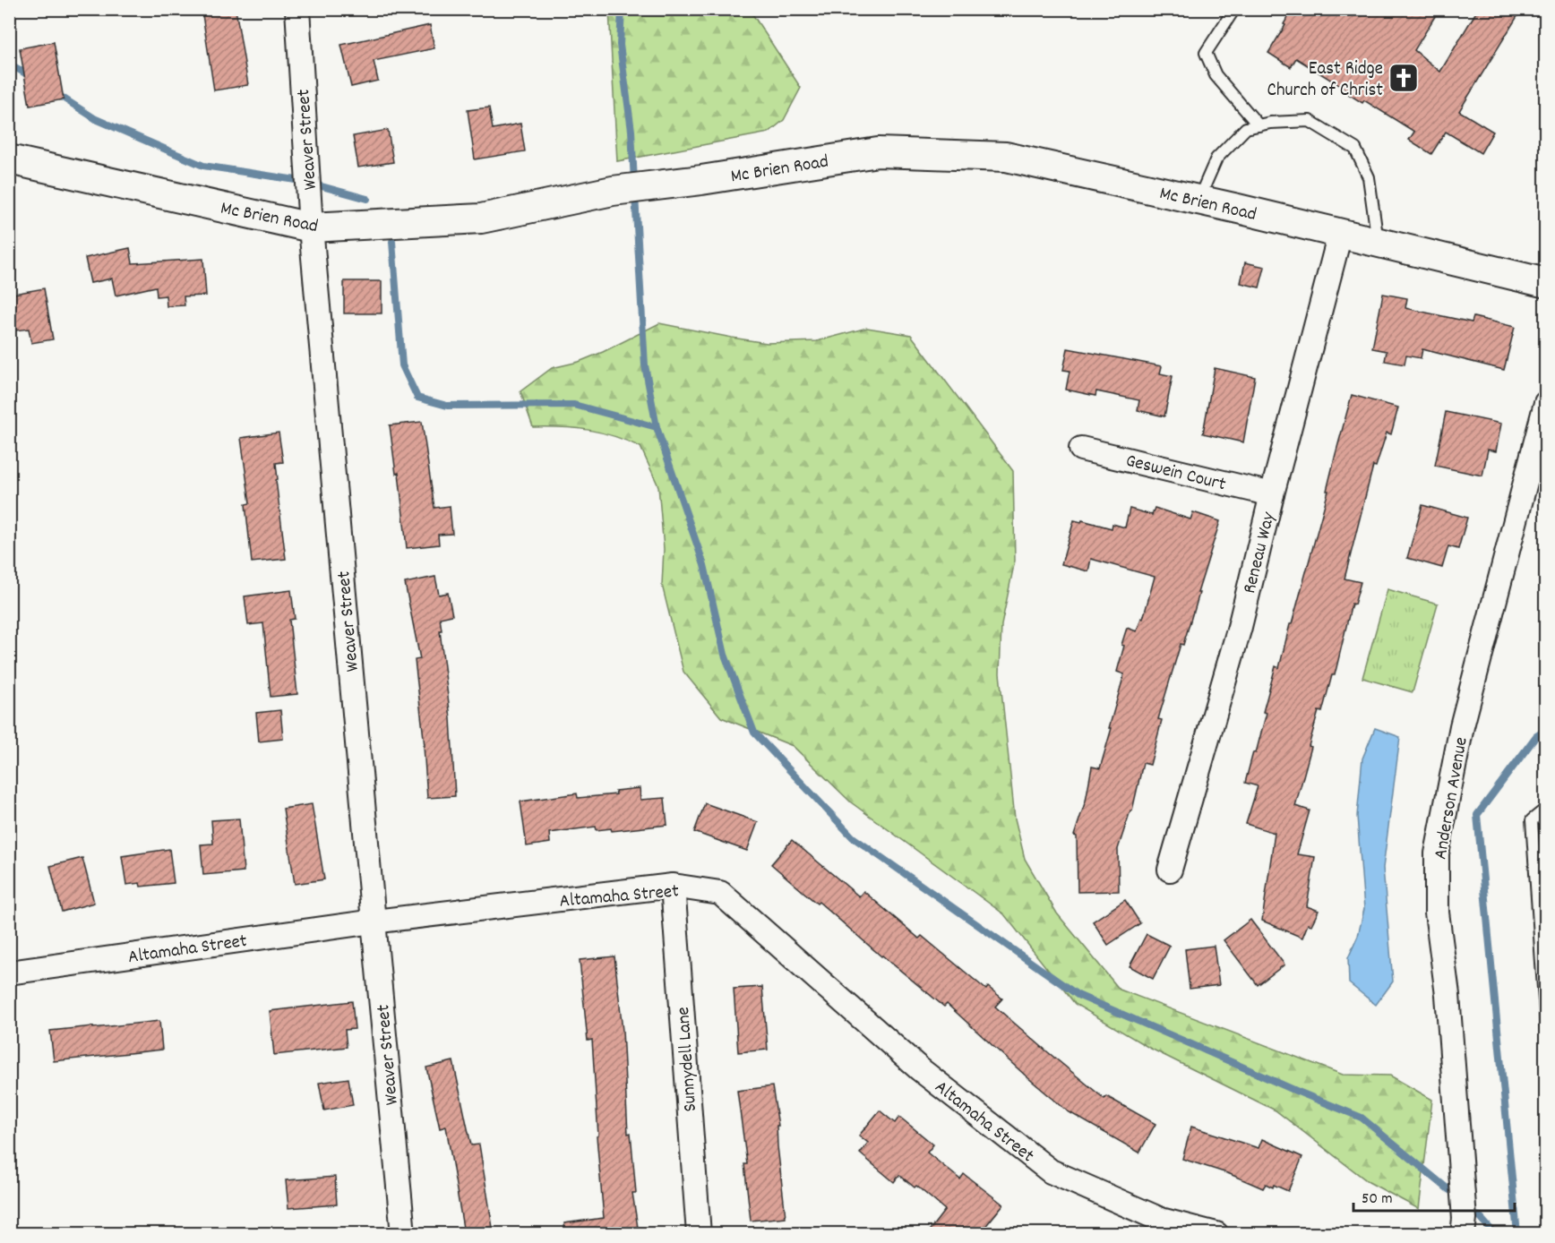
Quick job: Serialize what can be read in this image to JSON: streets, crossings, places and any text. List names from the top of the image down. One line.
{"streets":{"street":["Weaver Street","Mc Brien Road","Geswein Court","Reneau Way","Anderson Avenue","Altamaha Street","Sunnydell Lane"]},"crossings":[["Weaver Street","Mc Brien Road"],["Weaver Street","Altamaha Street"],["Mc Brien Road","Reneau Way"],["Geswein Court","Reneau Way"],["Altamaha Street","Sunnydell Lane"]],"places":{"church":["East Ridge Church of Christ"]},"scale_bar":"50 m"}
